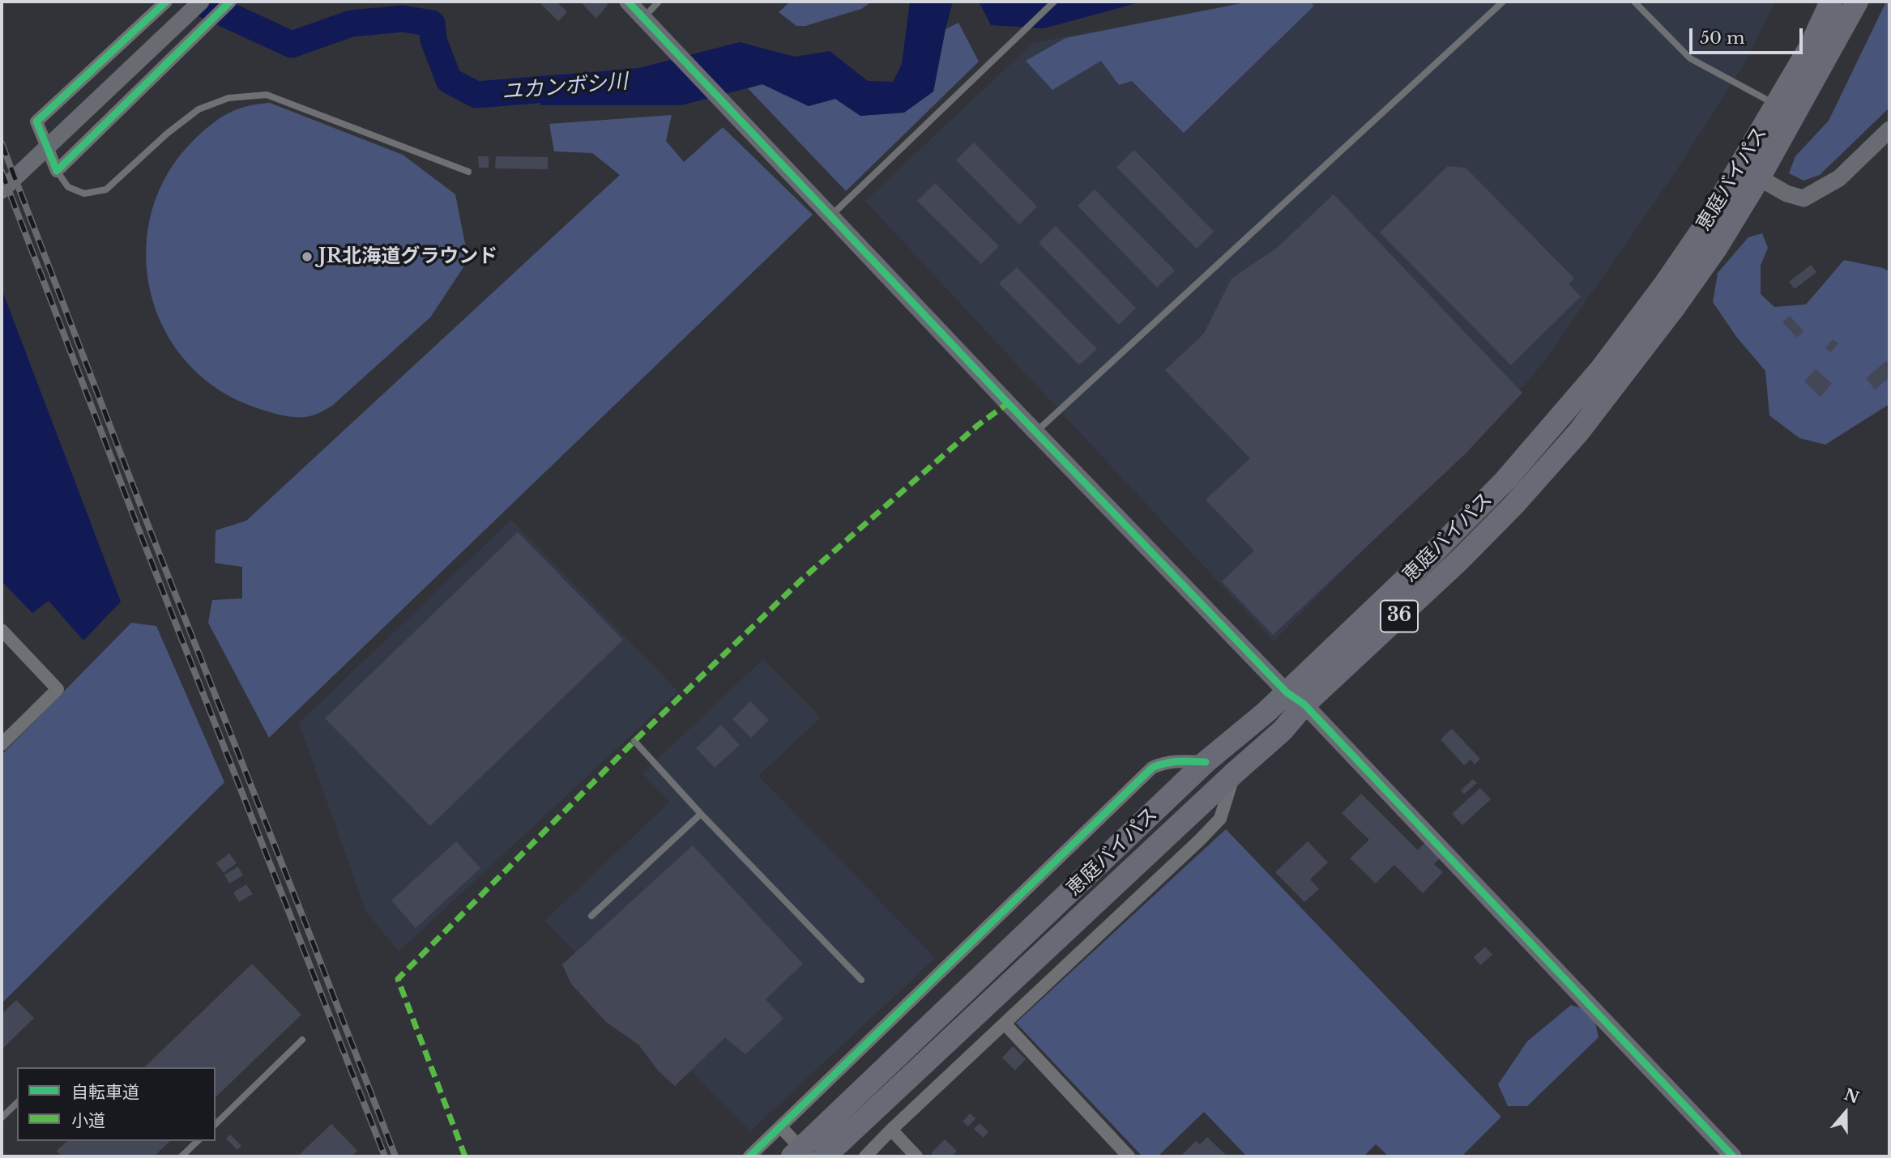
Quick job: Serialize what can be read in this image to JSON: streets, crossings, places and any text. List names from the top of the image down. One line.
{"streets":{"highway":["恵庭バイパス","36"]},"water":["ユカンボシ川"],"places":["JR北海道グラウンド"],"legend":["自転車道","小道"],"scale_bar":"50 m","north":"top"}
